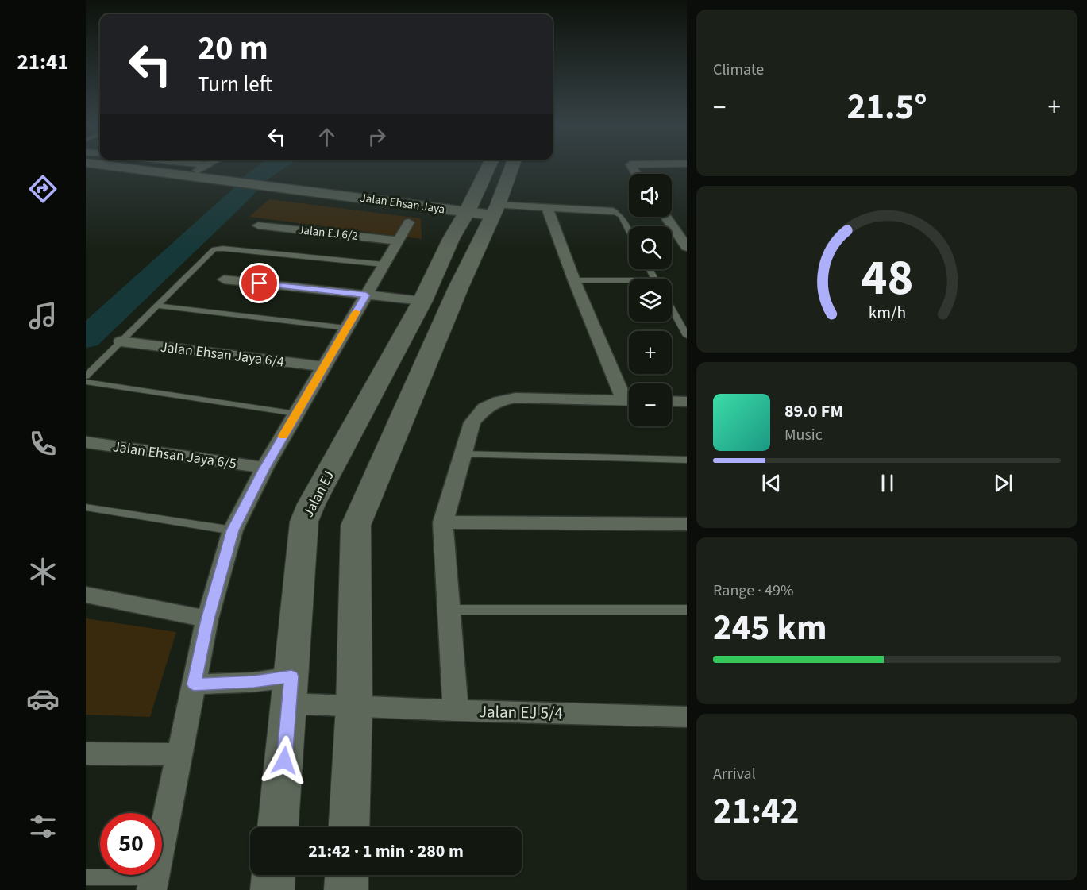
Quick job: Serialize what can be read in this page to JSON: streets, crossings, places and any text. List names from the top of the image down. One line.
{"streets":{"main road":["Jalan EJ"],"street":["Jalan Ehsan Jaya","Jalan EJ 6/2","Jalan Ehsan Jaya 6/4","Jalan Ehsan Jaya 6/5","Jalan EJ 5/4"]},"crossings":[["Jalan Ehsan Jaya","Jalan EJ"],["Jalan EJ","Jalan EJ 5/4"]],"page":{"tabs":"21:41","tile":["Climate",["Range · 49%","245 km"],["Arrival","21:42"]],"turn":["20 m","Turn left"],"heat":["−","21.5°","+"],"map_buttons":["+","−"],"song":["89.0 FM","Music"],"limit":"50","trip":"21:42 · 1 min · 280 m","gauge":["48","km/h"]}}
